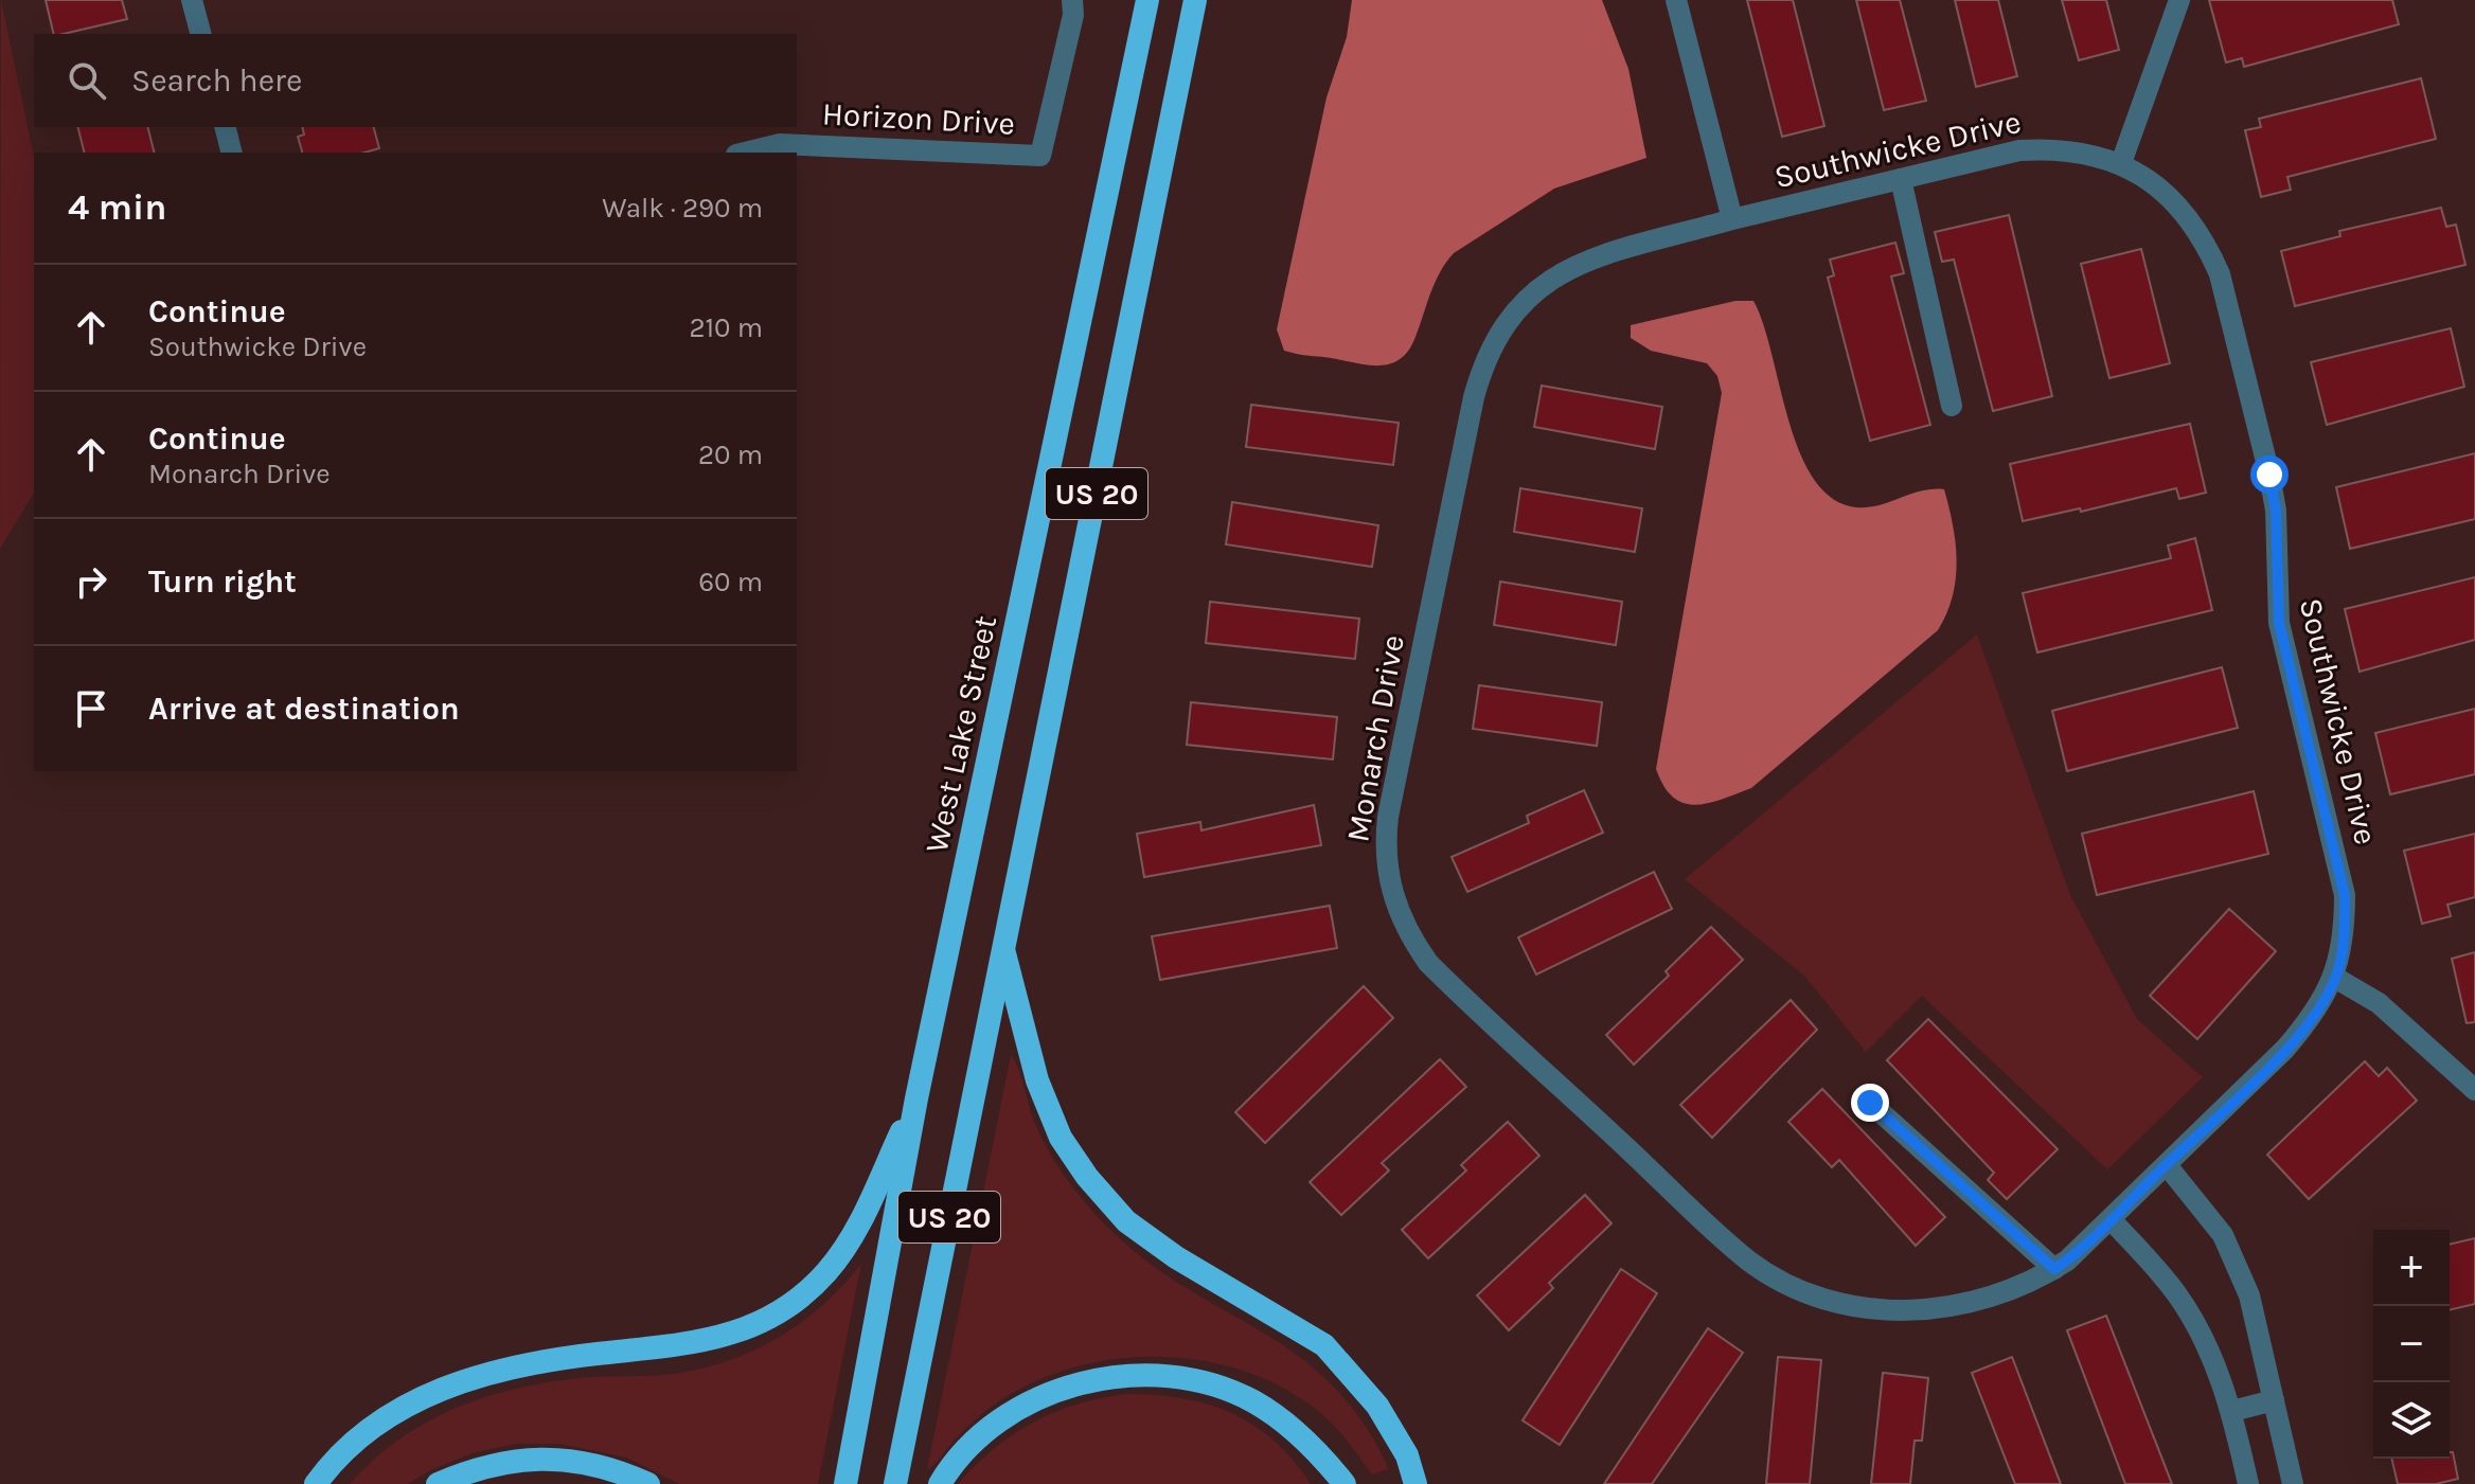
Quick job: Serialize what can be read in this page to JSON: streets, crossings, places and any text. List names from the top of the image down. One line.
{"streets":{"highway":["US 20","West Lake Street"],"street":["Horizon Drive","Southwicke Drive","Monarch Drive"]},"crossings":[["Southwicke Drive","Monarch Drive"]],"page":{"search":"Search here","heading":["4 min","Walk · 290 m"],"list":[["Continue","Southwicke Drive","210 m"],["Continue","Monarch Drive","20 m"],["Turn right","60 m"],"Arrive at destination"],"map_buttons":["+","−"]}}
